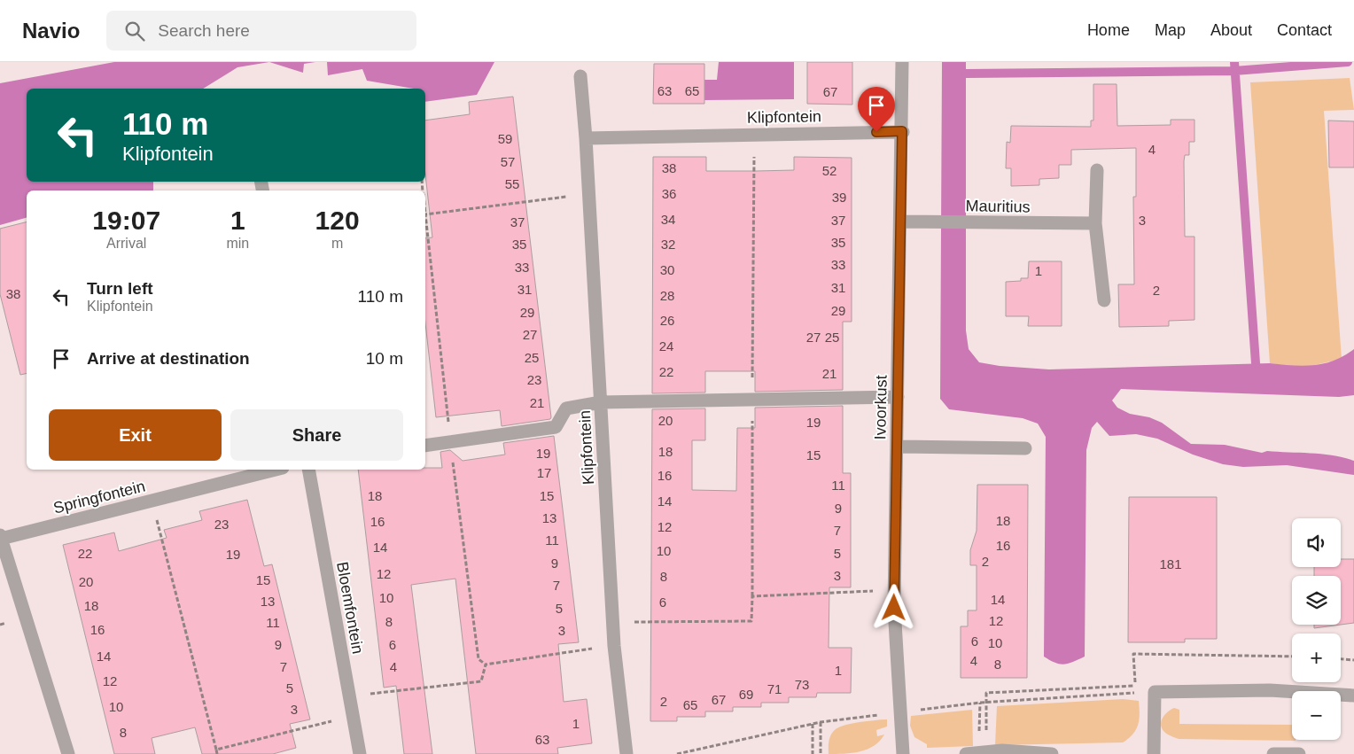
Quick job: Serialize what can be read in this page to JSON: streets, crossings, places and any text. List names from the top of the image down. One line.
{"streets":{"street":["Klipfontein","Mauritius","Ivoorkust","Springfontein","Bloemfontein"]},"crossings":[["Klipfontein","Ivoorkust"],["Mauritius","Ivoorkust"]],"house_numbers":["63","65","67","59","4","57","38","52","55","36","39","34","37","3","37","35","35","32","33","33","30","1","31","31","2","38","28","29","29","26","27","27","25","24","25","22","21","23","21","20","19","18","19","15","17","16","11","18","15","14","9","13","18","16","23","12","7","11","16","14","10","22","5","19","2","9","181","12","3","8","15","20","7","10","14","13","6","18","5","12","8","11","16","3","6","10","9","6","14","4","8","7","4","1","12","73","5","71","69","67","2","65","10","3","1","8","63"],"page":{"header":"Navio","search":"Search here","nav":["Home","Map","About","Contact"],"turn":["110 m","Klipfontein"],"eta":["19:07","Arrival","1","min","120","m"],"list":[{"name":"Turn left","note":"Klipfontein","value":"110 m"},{"name":"Arrive at destination","value":"10 m"}],"buttons":["Exit","Share"],"map_buttons":["+","−"]}}
